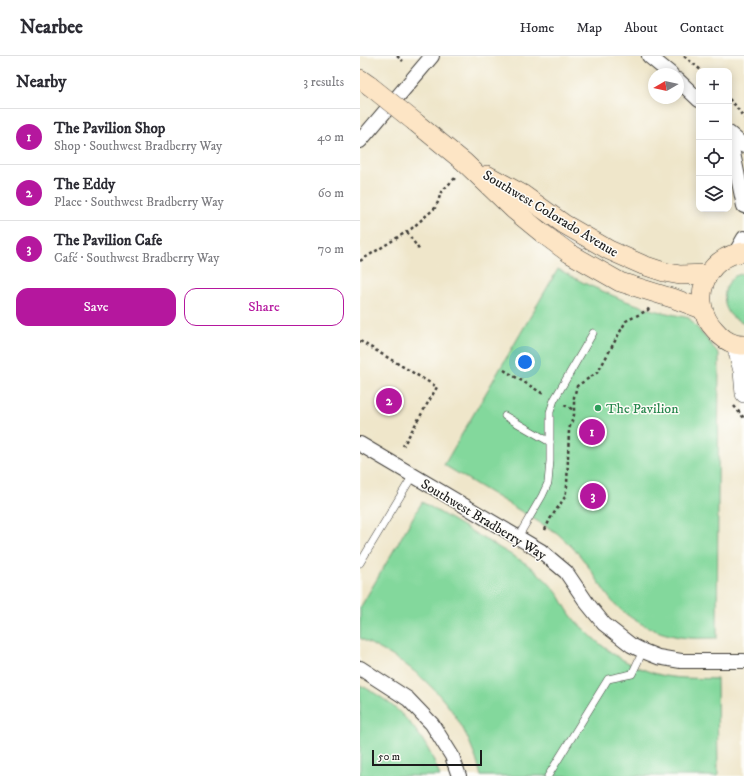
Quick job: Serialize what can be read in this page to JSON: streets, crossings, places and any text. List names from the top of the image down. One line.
{"streets":{"main road":["Southwest Colorado Avenue"],"street":["Southwest Bradberry Way"]},"places":["The Pavilion"],"scale_bar":"50 m","north":"left","page":{"header":"Nearbee","nav":["Home","Map","About","Contact"],"heading":["Nearby","3 results"],"map_buttons":["+","−"],"list":[{"mark":"1","name":"The Pavilion Shop","note":"Shop · Southwest Bradberry Way","value":"40 m"},{"mark":"2","name":"The Eddy","note":"Place · Southwest Bradberry Way","value":"60 m"},{"mark":"3","name":"The Pavilion Cafe","note":"Café · Southwest Bradberry Way","value":"70 m"}],"buttons":["Save","Share"],"pins":["2","1","3"],"scale":"50 m"}}
